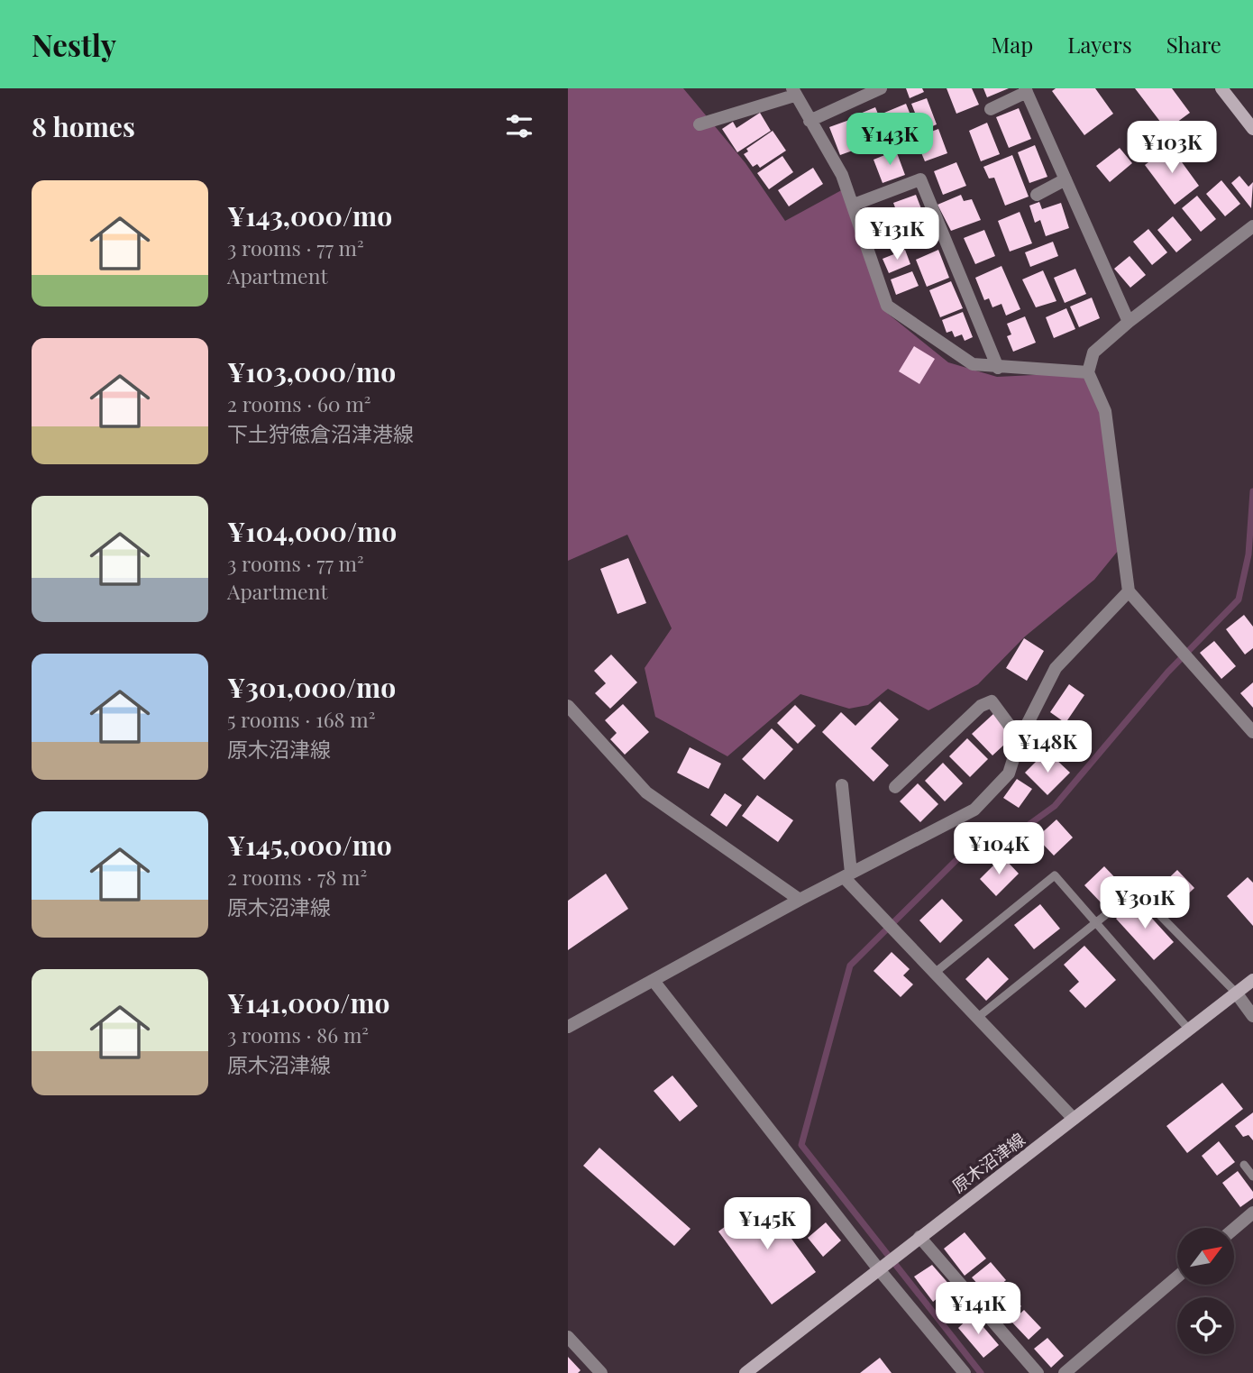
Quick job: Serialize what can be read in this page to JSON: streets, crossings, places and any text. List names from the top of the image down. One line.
{"streets":{"main road":["原木沼津線"]},"north":"top right","page":{"header":"Nestly","nav":["Map","Layers","Share"],"heading":"8 homes","price":["¥143K","¥103K","¥131K","¥148K","¥104K","¥301K","¥145K","¥141K"],"list":[{"name":"¥143,000/mo","note":"3 rooms · 77 m² · Apartment"},{"name":"¥103,000/mo","note":"2 rooms · 60 m² · 下土狩徳倉沼津港線"},{"name":"¥104,000/mo","note":"3 rooms · 77 m² · Apartment"},{"name":"¥301,000/mo","note":"5 rooms · 168 m² · 原木沼津線"},{"name":"¥145,000/mo","note":"2 rooms · 78 m² · 原木沼津線"},{"name":"¥141,000/mo","note":"3 rooms · 86 m² · 原木沼津線"}]}}
